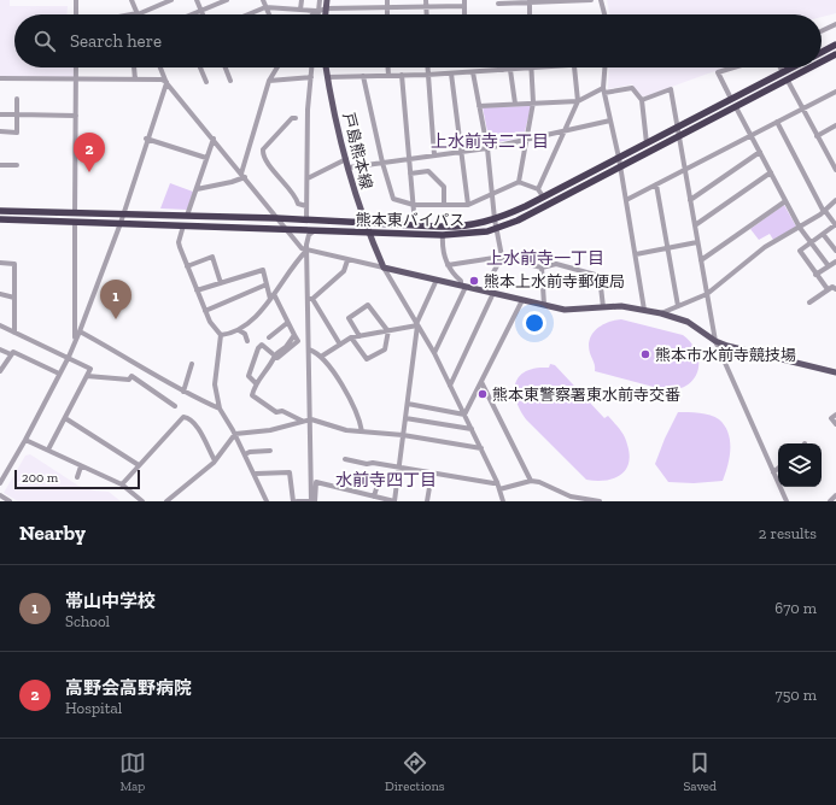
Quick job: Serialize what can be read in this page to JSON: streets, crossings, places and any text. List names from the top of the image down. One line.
{"streets":{"highway":["熊本東バイパス"],"main road":["戸島熊本線"]},"crossings":[["戸島熊本線","熊本東バイパス"]],"districts":["上水前寺二丁目","上水前寺一丁目","水前寺四丁目"],"places":["熊本上水前寺郵便局","熊本市水前寺競技場","熊本東警察署東水前寺交番"],"scale_bar":"200 m","page":{"search":"Search here","pins":["2","1"],"scale":"200 m","heading":["Nearby","2 results"],"list":[{"mark":"1","name":"帯山中学校","note":"School","value":"670 m"},{"mark":"2","name":"高野会高野病院","note":"Hospital","value":"750 m"}],"nav":["Map","Directions","Saved"]}}
